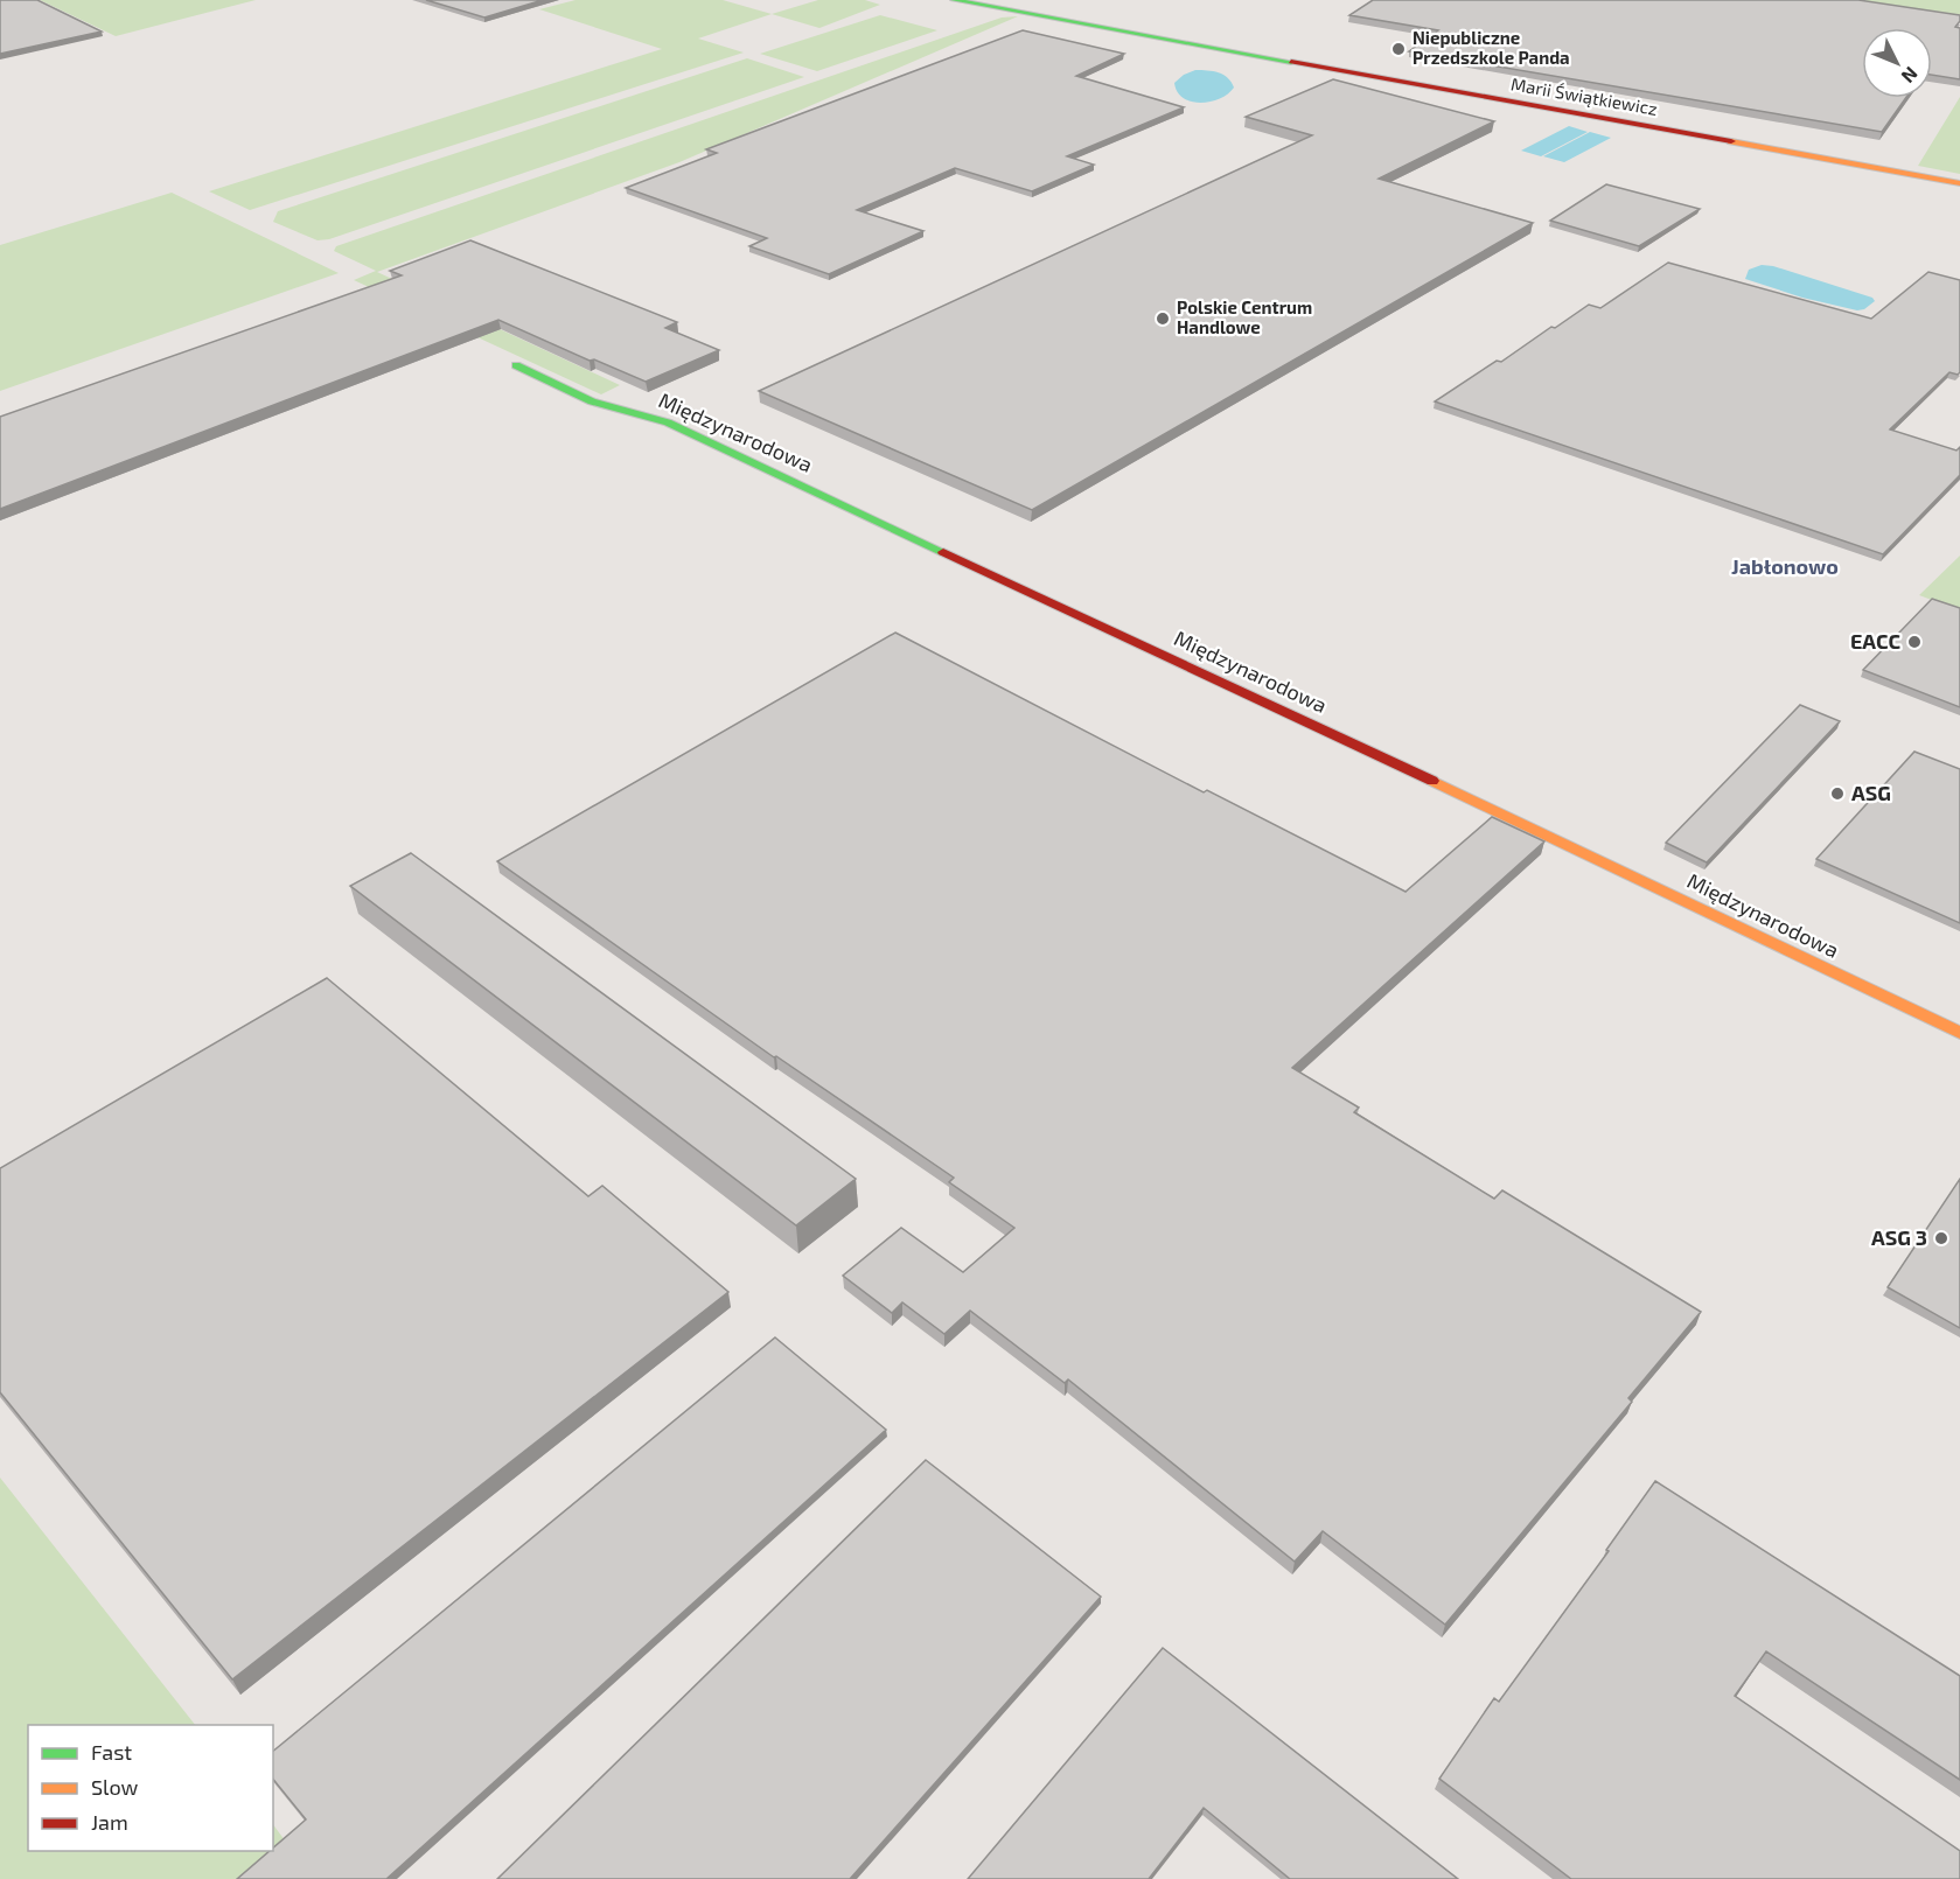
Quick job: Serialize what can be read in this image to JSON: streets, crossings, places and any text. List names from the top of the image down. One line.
{"streets":{"street":["Marii Świątkiewicz","Międzynarodowa"]},"districts":["Jabłonowo"],"places":["Niepubliczne Przedszkole Panda","Polskie Centrum Handlowe","EACC","ASG","ASG 3"],"legend":["Fast","Slow","Jam"],"north":"bottom right"}
